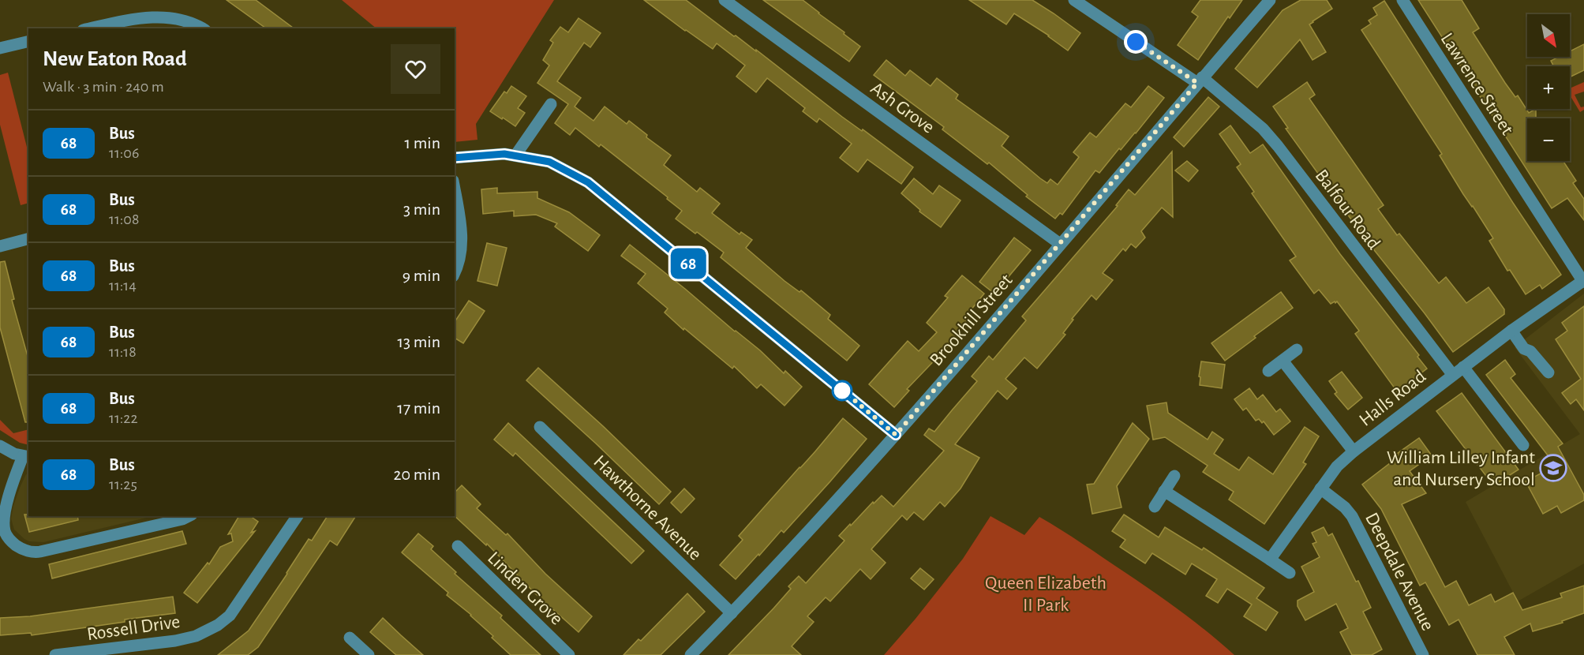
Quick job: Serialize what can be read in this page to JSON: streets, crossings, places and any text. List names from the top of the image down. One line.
{"streets":{"street":["Lawrence Street","Ash Grove","Balfour Road","Brookhill Street","Halls Road","Hawthorne Avenue","Deepdale Avenue","Linden Grove","Rossell Drive"]},"crossings":[["Lawrence Street","Halls Road"],["Ash Grove","Brookhill Street"],["Balfour Road","Brookhill Street"],["Balfour Road","Halls Road"],["Brookhill Street","Hawthorne Avenue"],["Halls Road","Deepdale Avenue"]],"parks":["Queen Elizabeth II Park"],"places":{"school or university":["William Lilley Infant and Nursery School"]},"lines":["bus line 68"],"north":"bottom right","page":{"on_map":"68","map_buttons":["+","−"],"heading":["New Eaton Road","Walk · 3 min · 240 m"],"list":[{"mark":"68","name":"Bus","note":"11:06","value":"1 min"},{"mark":"68","name":"Bus","note":"11:08","value":"3 min"},{"mark":"68","name":"Bus","note":"11:14","value":"9 min"},{"mark":"68","name":"Bus","note":"11:18","value":"13 min"},{"mark":"68","name":"Bus","note":"11:22","value":"17 min"},{"mark":"68","name":"Bus","note":"11:25","value":"20 min"}]}}
